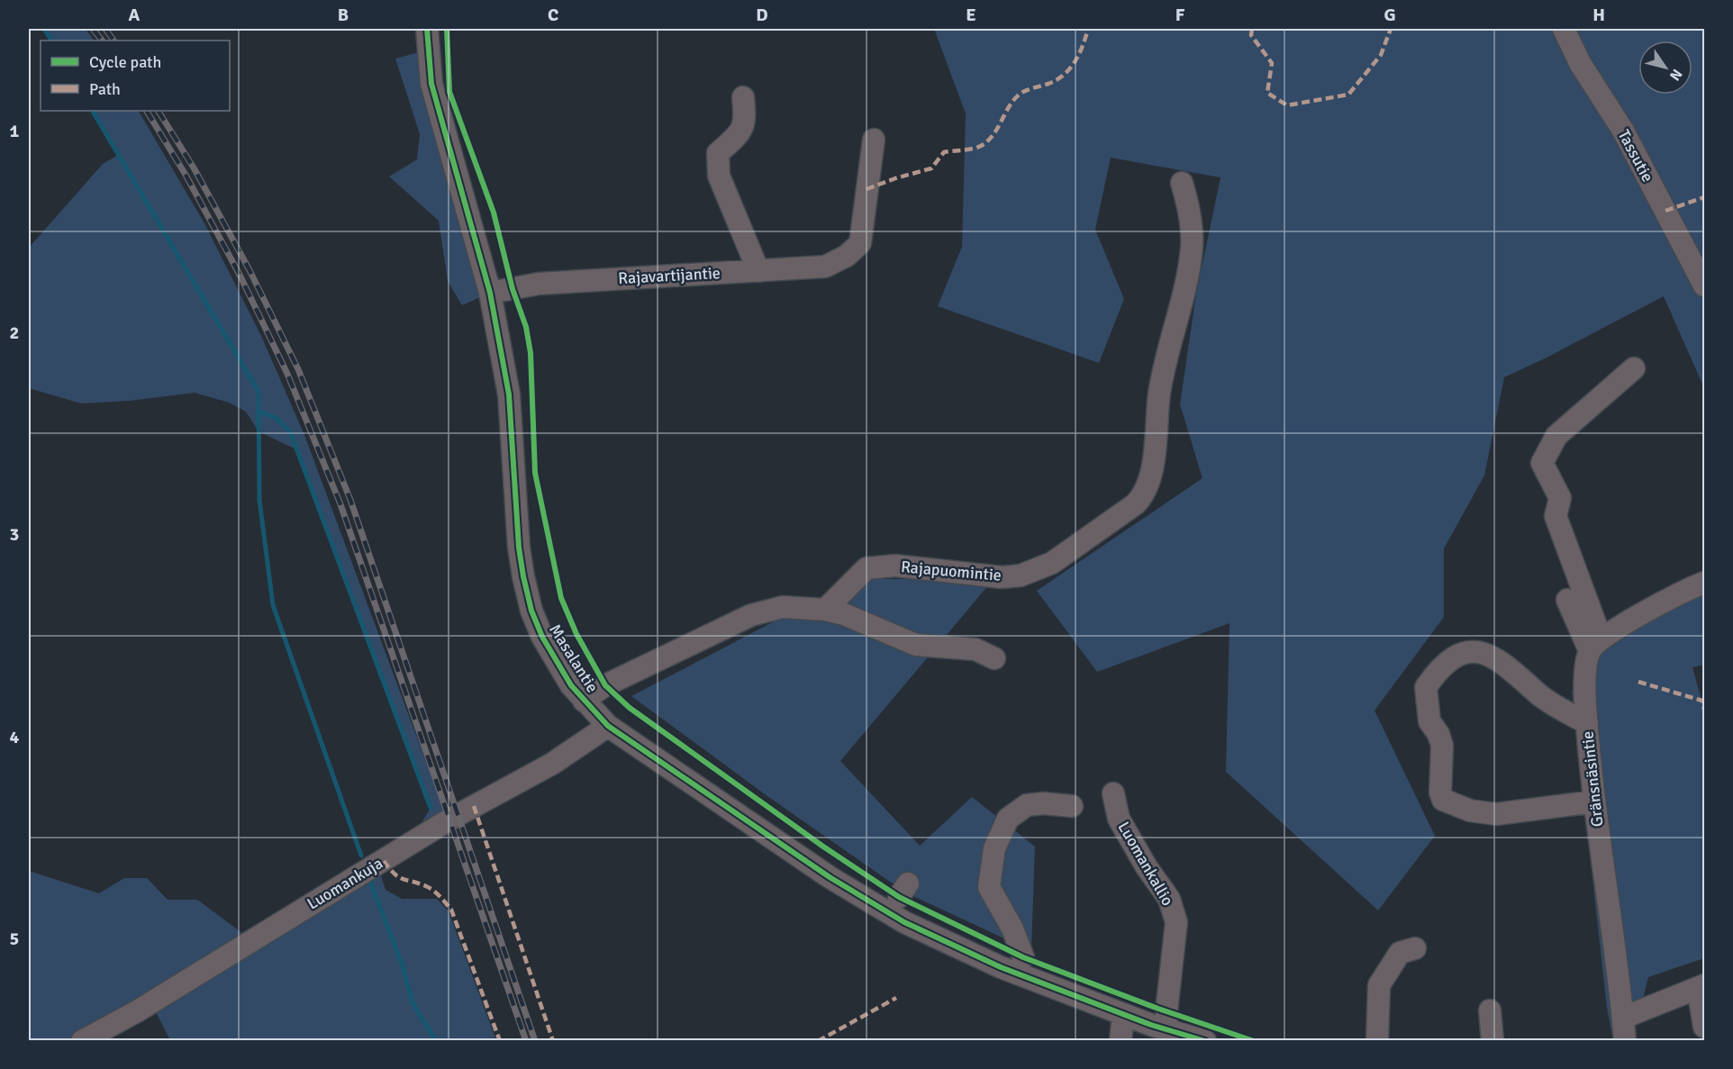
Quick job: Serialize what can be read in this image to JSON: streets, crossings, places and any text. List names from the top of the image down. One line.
{"streets":{"street":["Tassutie","Rajavartijantie","Rajapuomintie","Masalantie","Gränsnäsintie","Luomankallio","Luomankuja"]},"crossings":[["Rajavartijantie","Masalantie"],["Masalantie","Luomankallio"],["Masalantie","Luomankuja"]],"legend":["Cycle path","Path"],"north":"bottom right","grid":{"columns":["A","B","C","D","E","F","G","H"],"rows":["1","2","3","4","5"]}}
